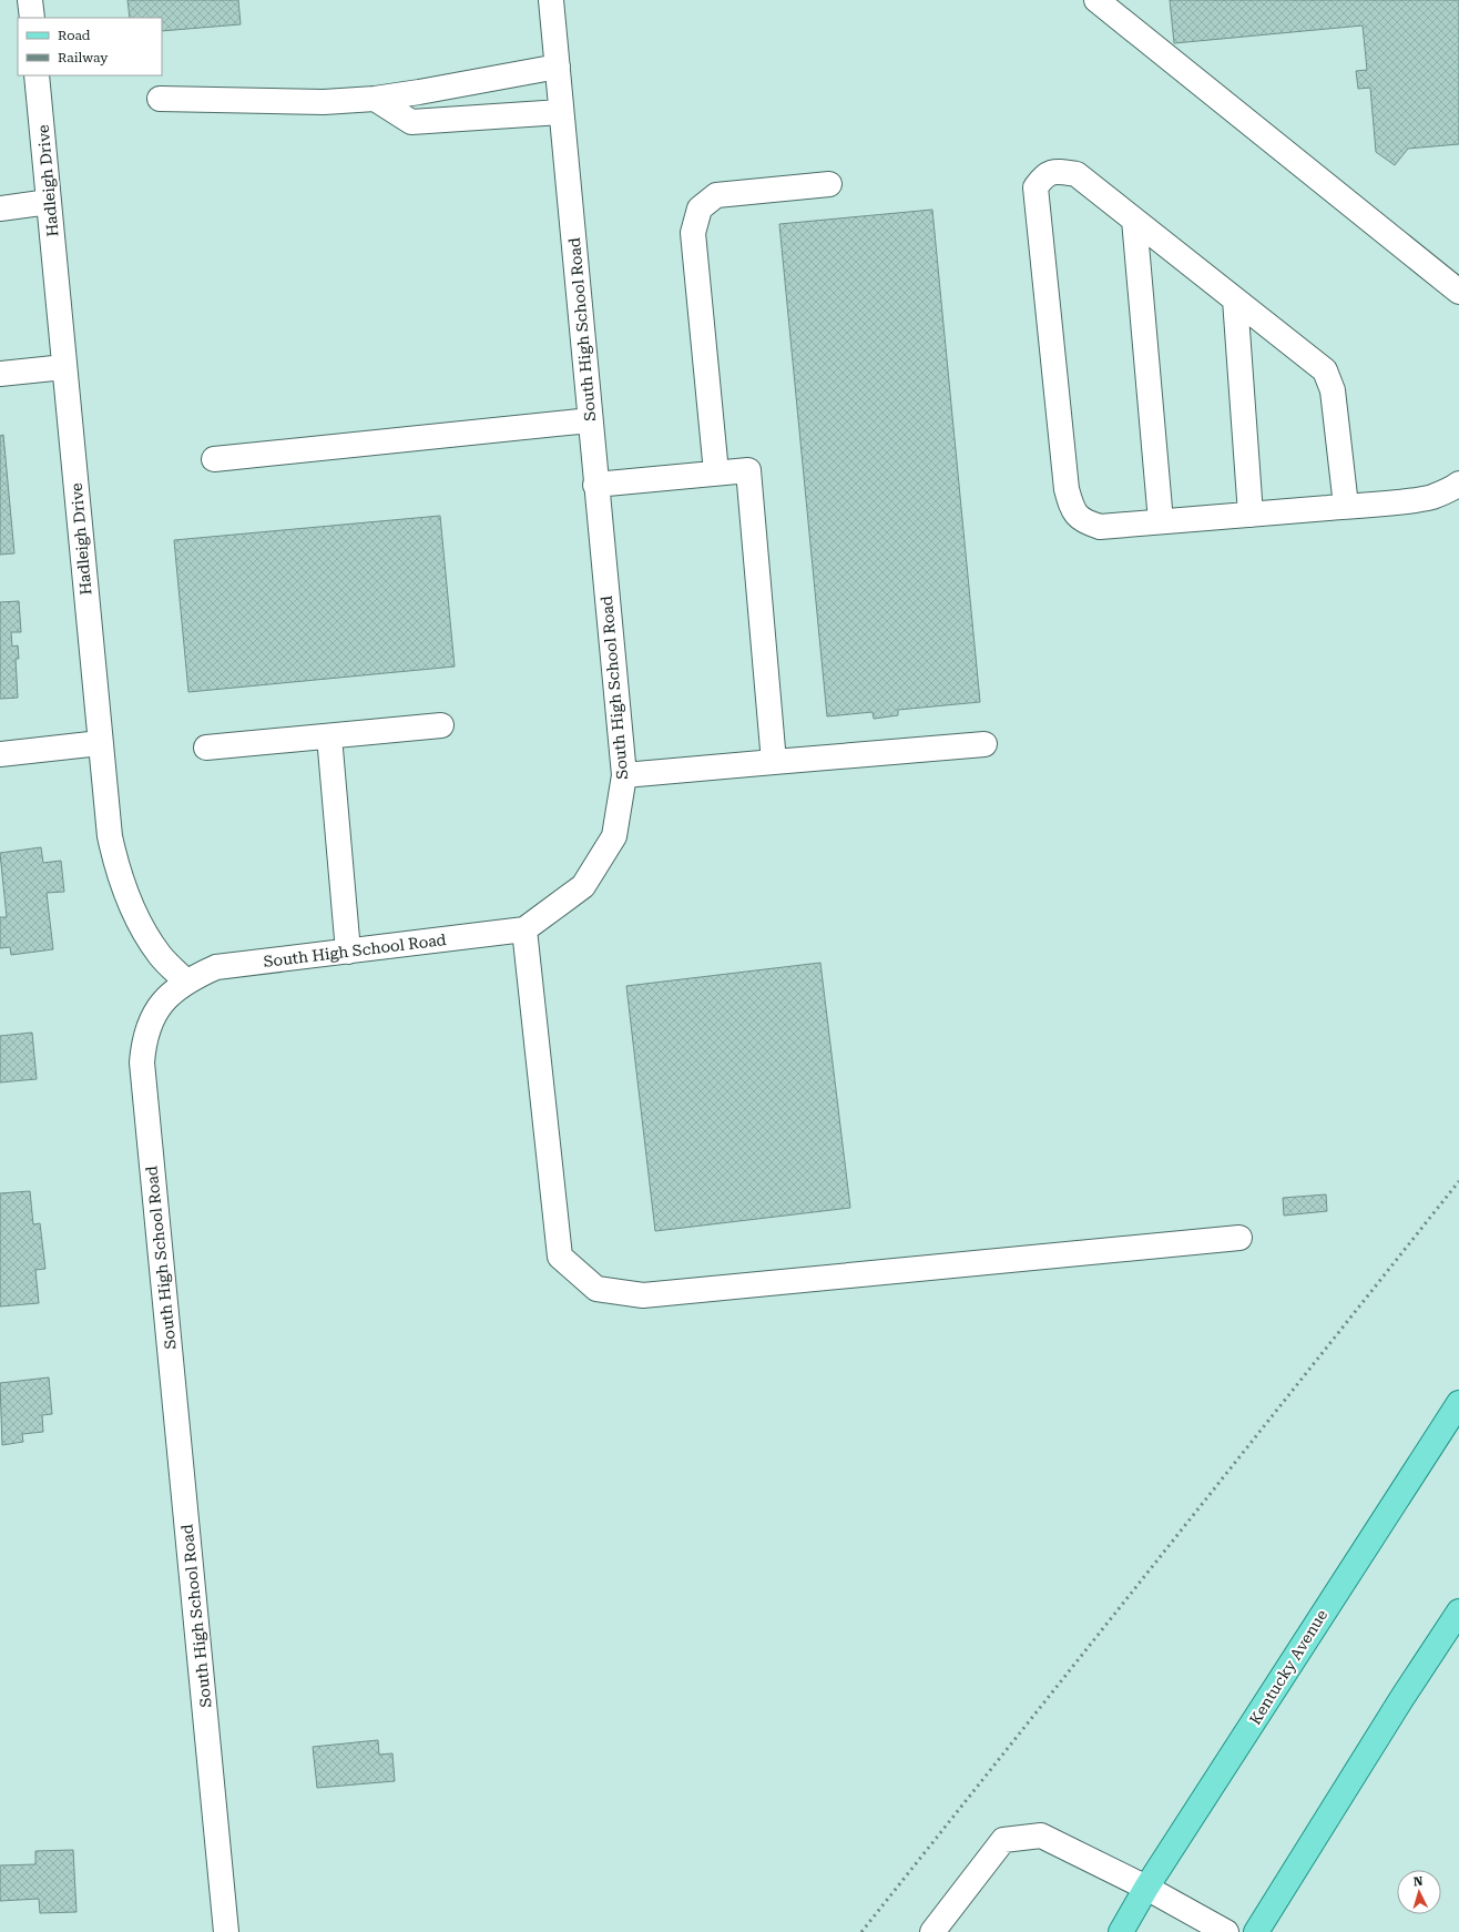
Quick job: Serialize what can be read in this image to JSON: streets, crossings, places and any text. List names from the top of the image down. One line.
{"streets":{"main road":["Kentucky Avenue"],"street":["Hadleigh Drive","South High School Road"]},"crossings":[["Hadleigh Drive","South High School Road"]],"legend":["Road","Railway"],"north":"top"}
